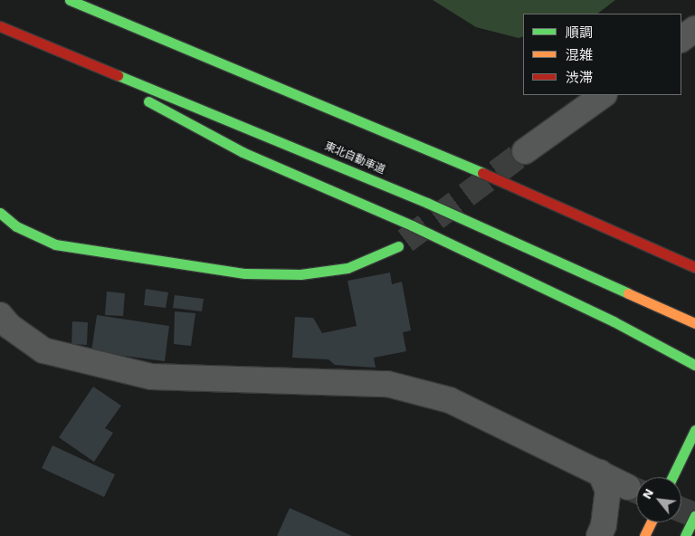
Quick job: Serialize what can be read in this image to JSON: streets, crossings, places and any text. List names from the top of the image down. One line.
{"streets":{"main road":["東北自動車道"]},"legend":["順調","混雑","渋滞"],"north":"top left"}
